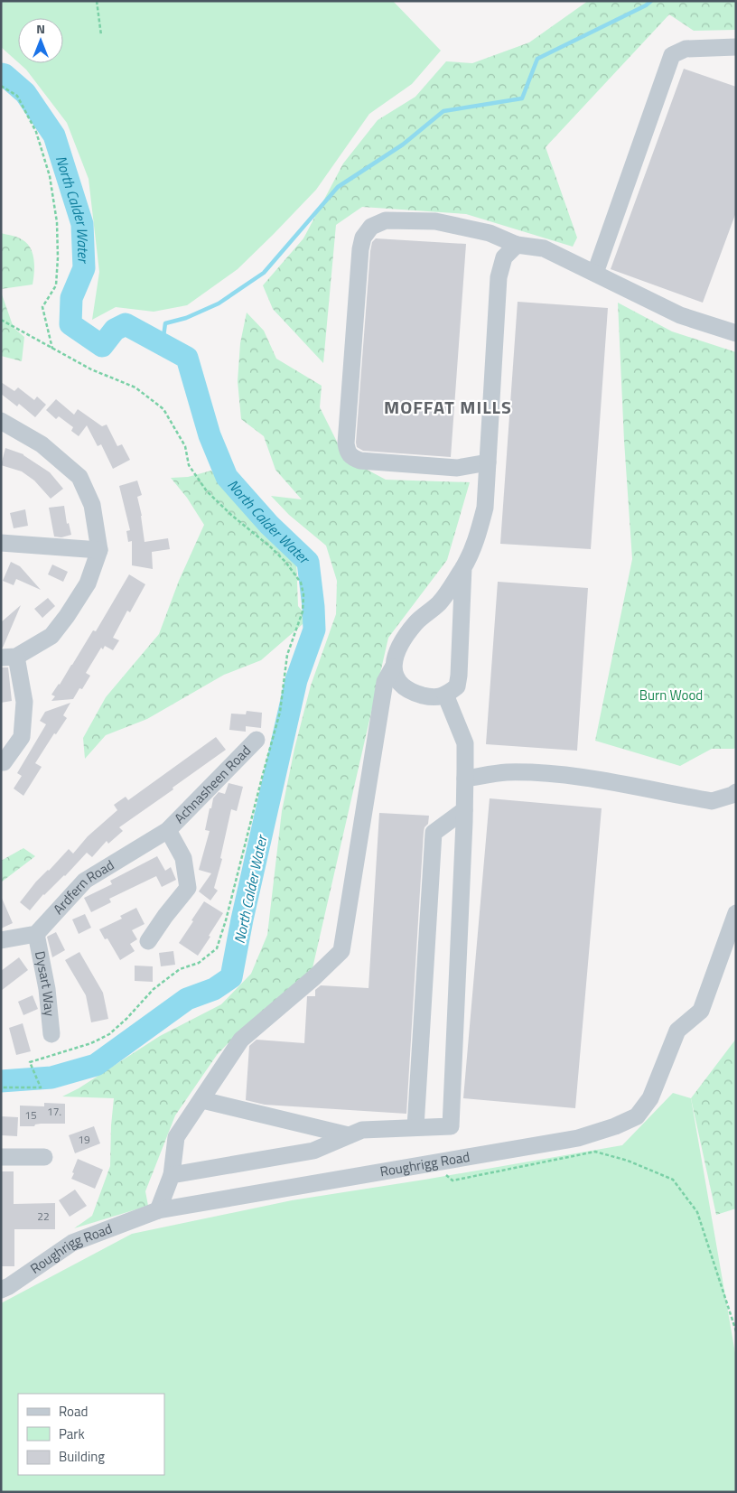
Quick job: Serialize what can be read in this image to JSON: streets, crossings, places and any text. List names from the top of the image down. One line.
{"streets":{"street":["Achnasheen Road","Ardfern Road","Dysart Way","Roughrigg Road"]},"crossings":[["Achnasheen Road","Ardfern Road"],["Ardfern Road","Dysart Way"]],"districts":["MOFFAT MILLS"],"water":["North Calder Water"],"parks":["Burn Wood"],"house_numbers":["17.","15","19","22"],"legend":["Road","Park","Building"],"north":"top"}
